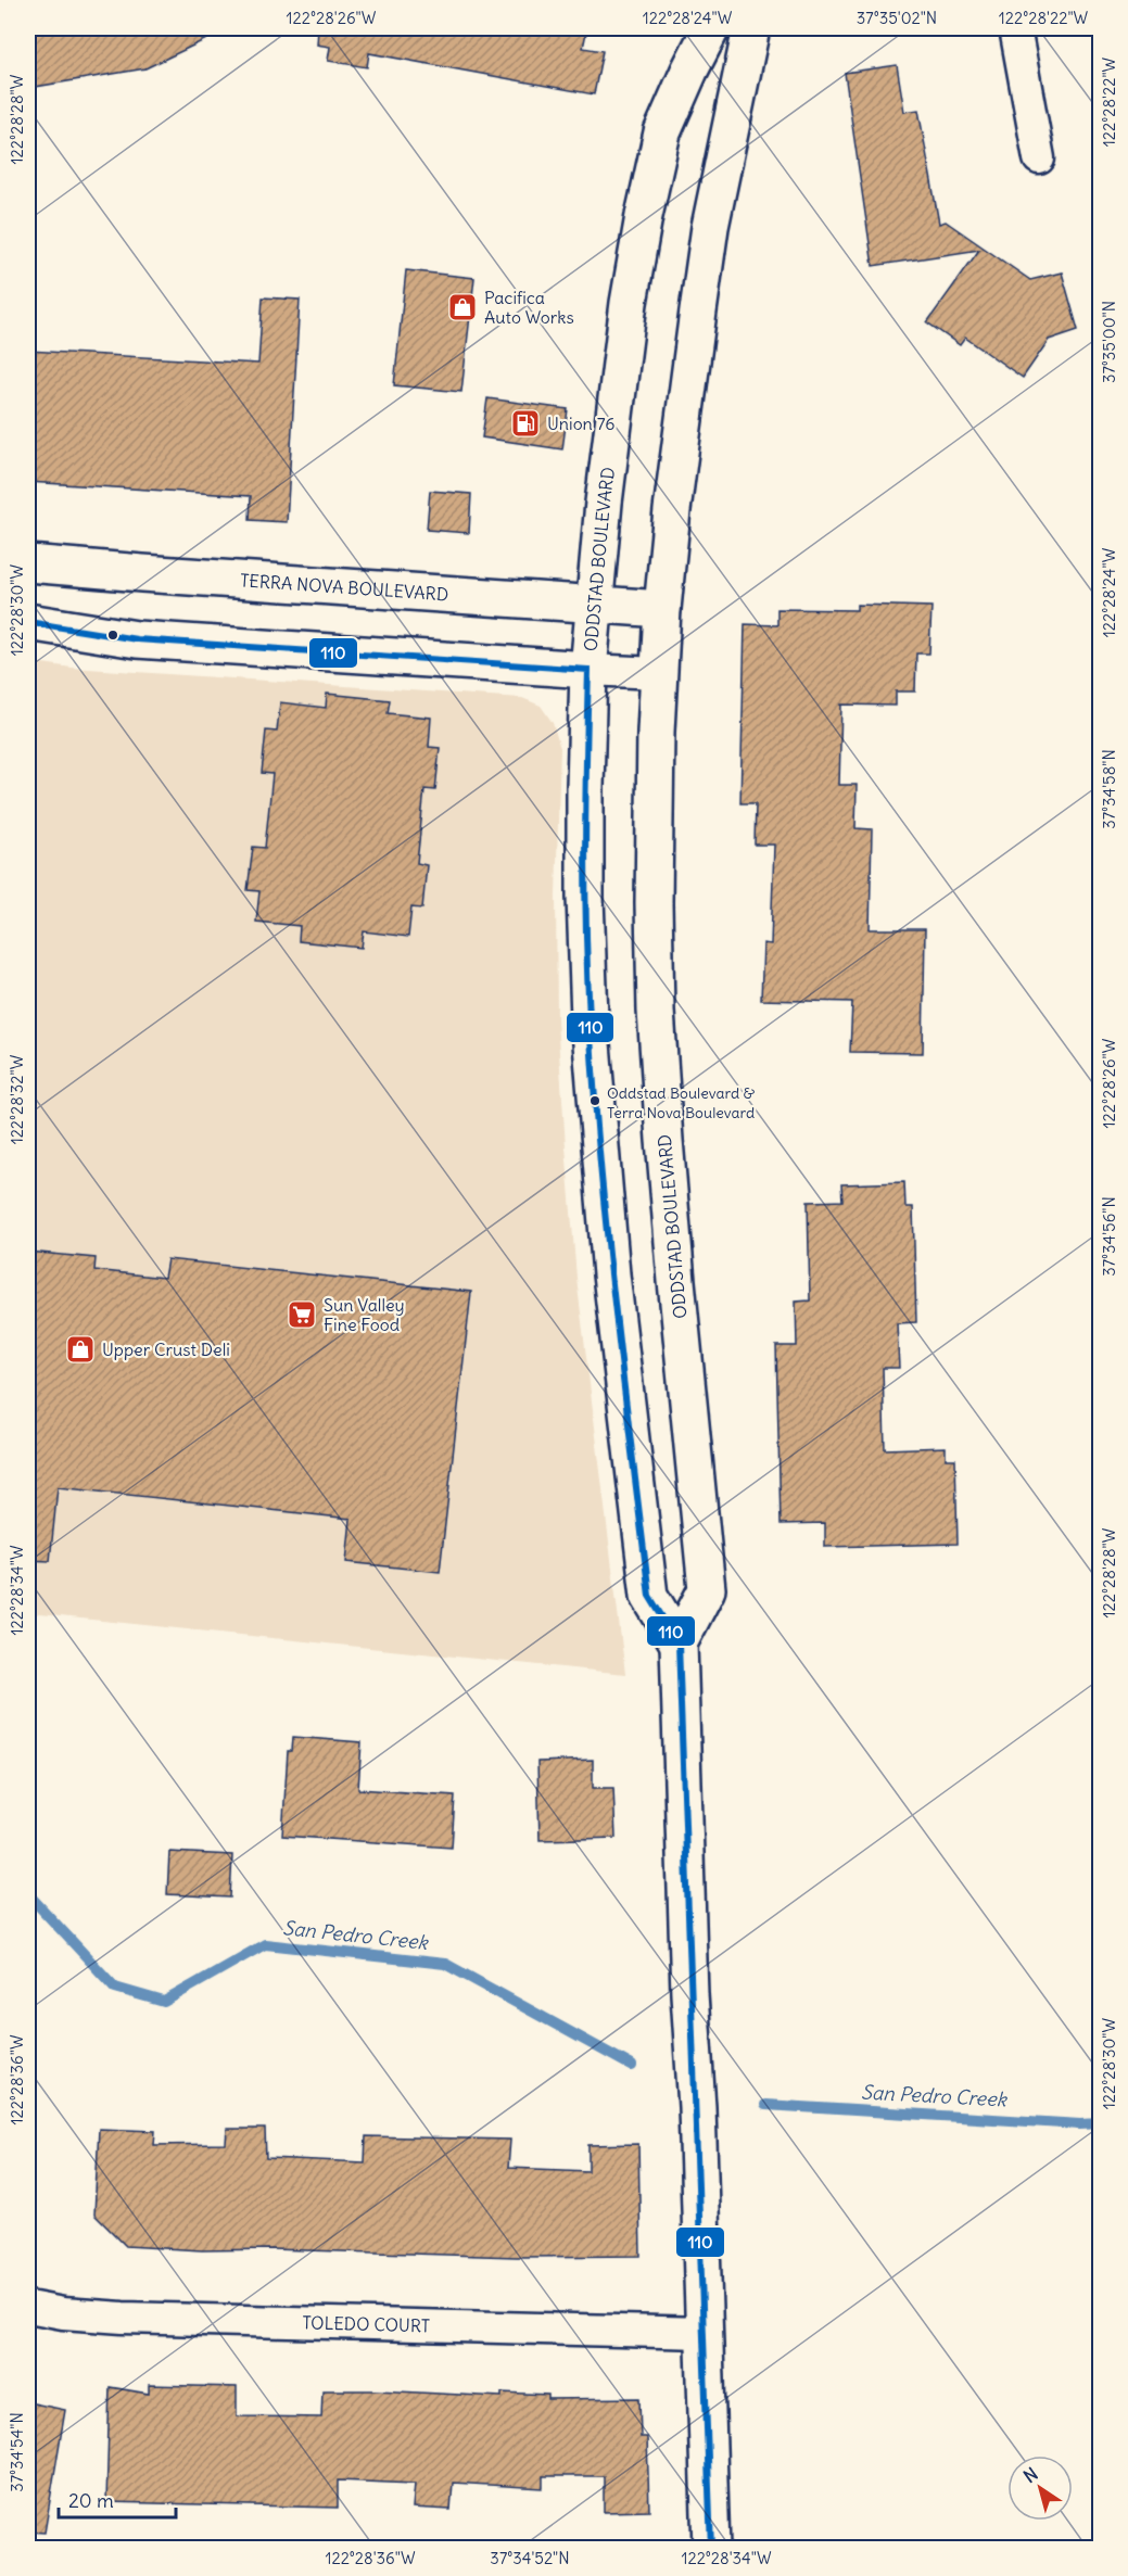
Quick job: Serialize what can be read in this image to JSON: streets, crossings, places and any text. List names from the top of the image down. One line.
{"streets":{"street":["ODDSTAD BOULEVARD","TERRA NOVA BOULEVARD","TOLEDO COURT"]},"crossings":[["ODDSTAD BOULEVARD","TERRA NOVA BOULEVARD"],["ODDSTAD BOULEVARD","TOLEDO COURT"]],"water":["San Pedro Creek"],"places":{"shop":["Pacifica Auto Works","Upper Crust Deli"],"fuel station":["Union 76"],"other":["Oddstad Boulevard & Terra Nova Boulevard"],"supermarket":["Sun Valley Fine Food"]},"lines":["transit line 110"],"scale_bar":"20 m","north":"top left","coordinates":["122°28'26\"W","122°28'24\"W","37°35'02\"N","122°28'22\"W","122°28'28\"W","37°35'00\"N","122°28'30\"W","37°34'58\"N","122°28'32\"W","37°34'56\"N","122°28'34\"W","122°28'36\"W","37°34'54\"N","37°34'52\"N"]}
